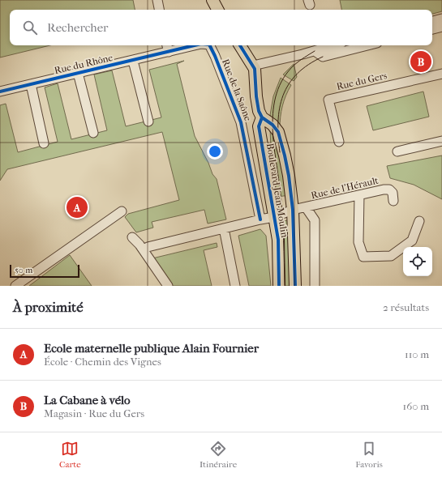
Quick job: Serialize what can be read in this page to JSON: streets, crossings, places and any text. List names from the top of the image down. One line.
{"streets":{"main road":["Boulevard Jean Moulin"],"street":["Rue du Rhône","Rue du Gers","Rue de la Saône","Rue de l'Hérault"]},"crossings":[["Rue de la Saône","Rue de l'Hérault"],["Rue de l'Hérault","Boulevard Jean Moulin"]],"scale_bar":"50 m","page":{"search":"Rechercher","pins":["B","A"],"scale":"50 m","heading":["À proximité","2 résultats"],"list":[{"mark":"A","name":"Ecole maternelle publique Alain Fournier","note":"École · Chemin des Vignes","value":"110 m"},{"mark":"B","name":"La Cabane à vélo","note":"Magasin · Rue du Gers","value":"160 m"}],"nav":["Carte","Itinéraire","Favoris"]}}
